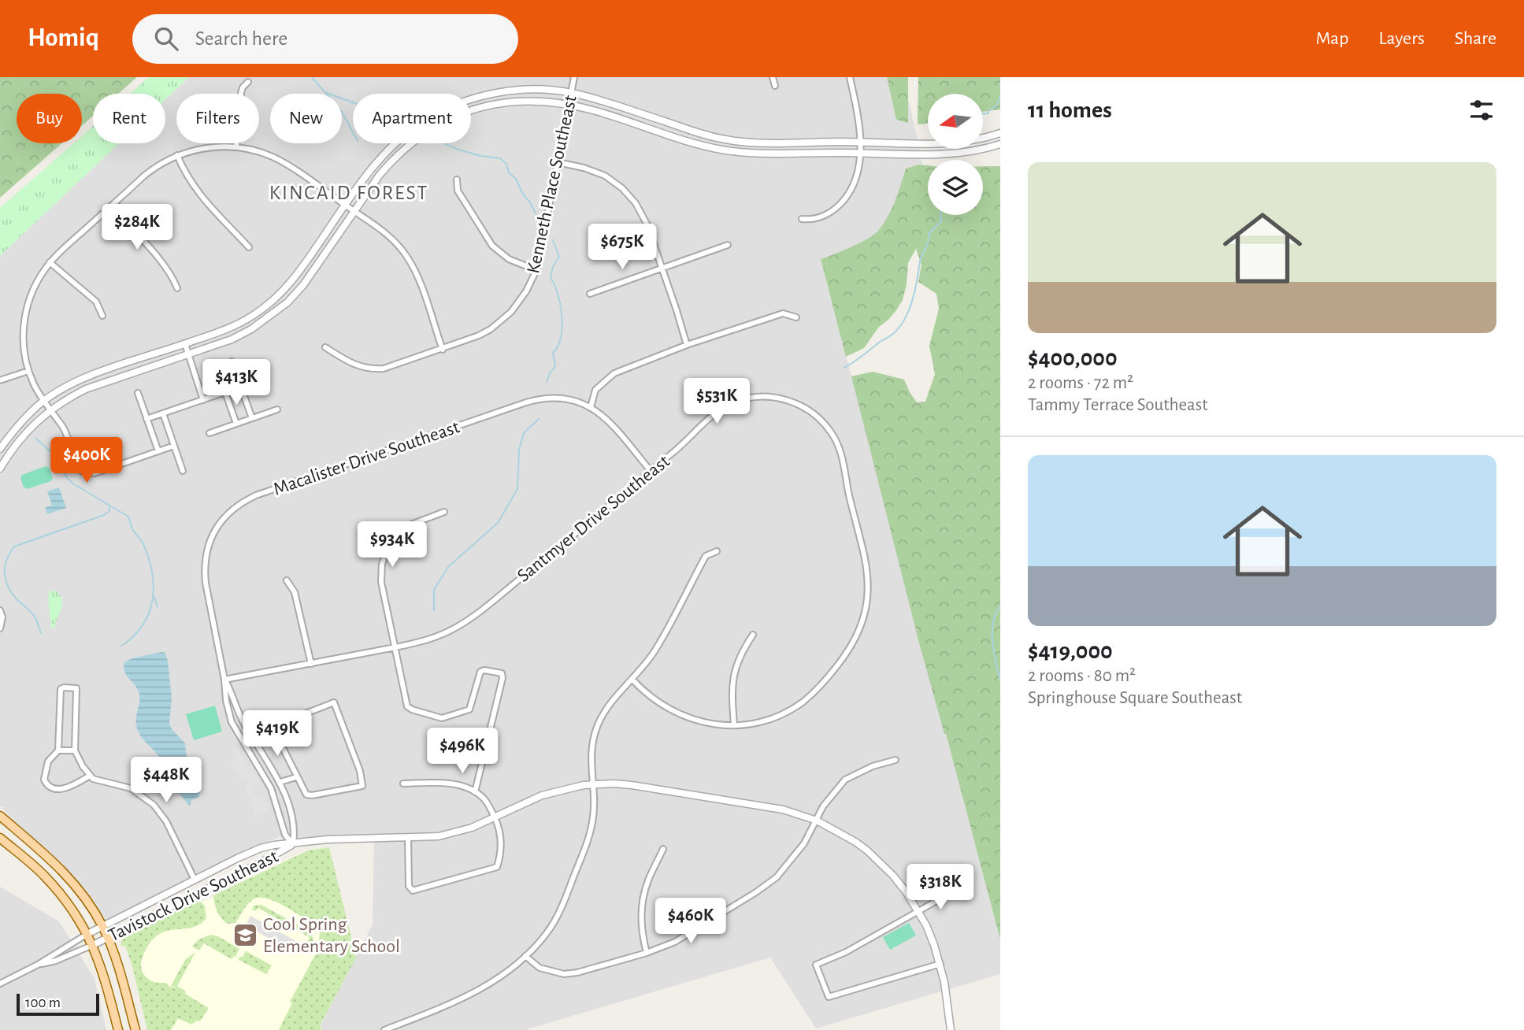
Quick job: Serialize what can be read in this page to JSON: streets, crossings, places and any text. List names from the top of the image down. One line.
{"streets":{"street":["Kenneth Place Southeast","Macalister Drive Southeast","Santmyer Drive Southeast","Tavistock Drive Southeast"]},"crossings":[["Macalister Drive Southeast","Santmyer Drive Southeast"],["Macalister Drive Southeast","Tavistock Drive Southeast"]],"districts":["KINCAID FOREST"],"places":{"school or university":["Cool Spring Elementary School"]},"scale_bar":"100 m","north":"left","page":{"header":"Homiq","search":"Search here","nav":["Map","Layers","Share"],"heading":"11 homes","chip":["Buy","Rent","Filters","New","Apartment"],"list":[{"name":"$400,000","note":"2 rooms · 72 m² · Tammy Terrace Southeast"},{"name":"$419,000","note":"2 rooms · 80 m² · Springhouse Square Southeast"}],"price":["$284K","$675K","$413K","$531K","$400K","$934K","$419K","$496K","$448K","$318K","$460K"],"scale":"100 m"}}
